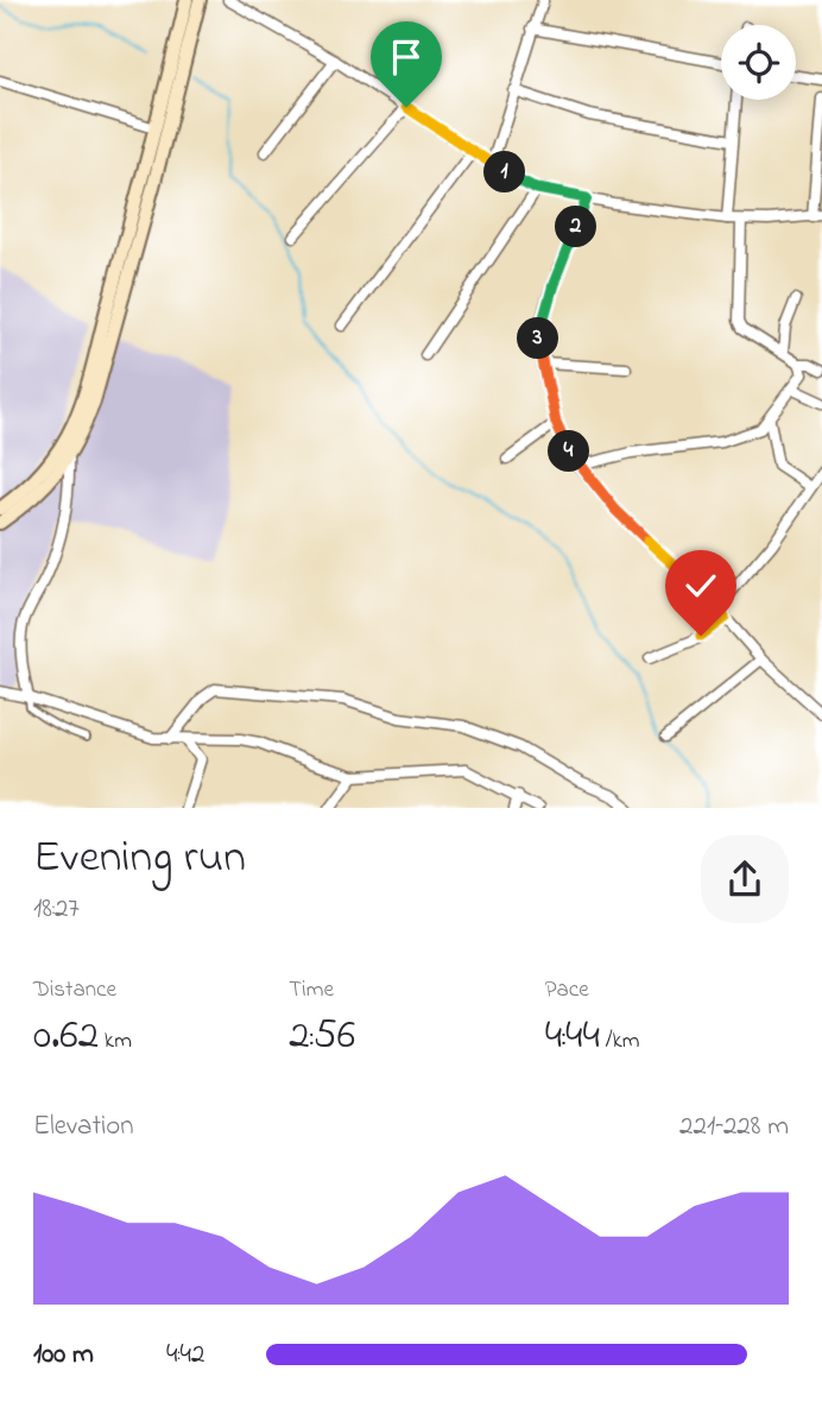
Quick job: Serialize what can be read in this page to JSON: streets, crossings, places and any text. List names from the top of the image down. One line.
{"page":{"pins":["1","2","3","4"],"heading":["Evening run","18:27"],"stats":[["Distance","0.62 km"],["Time","2:56"],["Pace","4:44 /km"]],"chart":["Elevation","221–228 m"],"list":[{"name":"100 m","note":"4:42"}]}}
